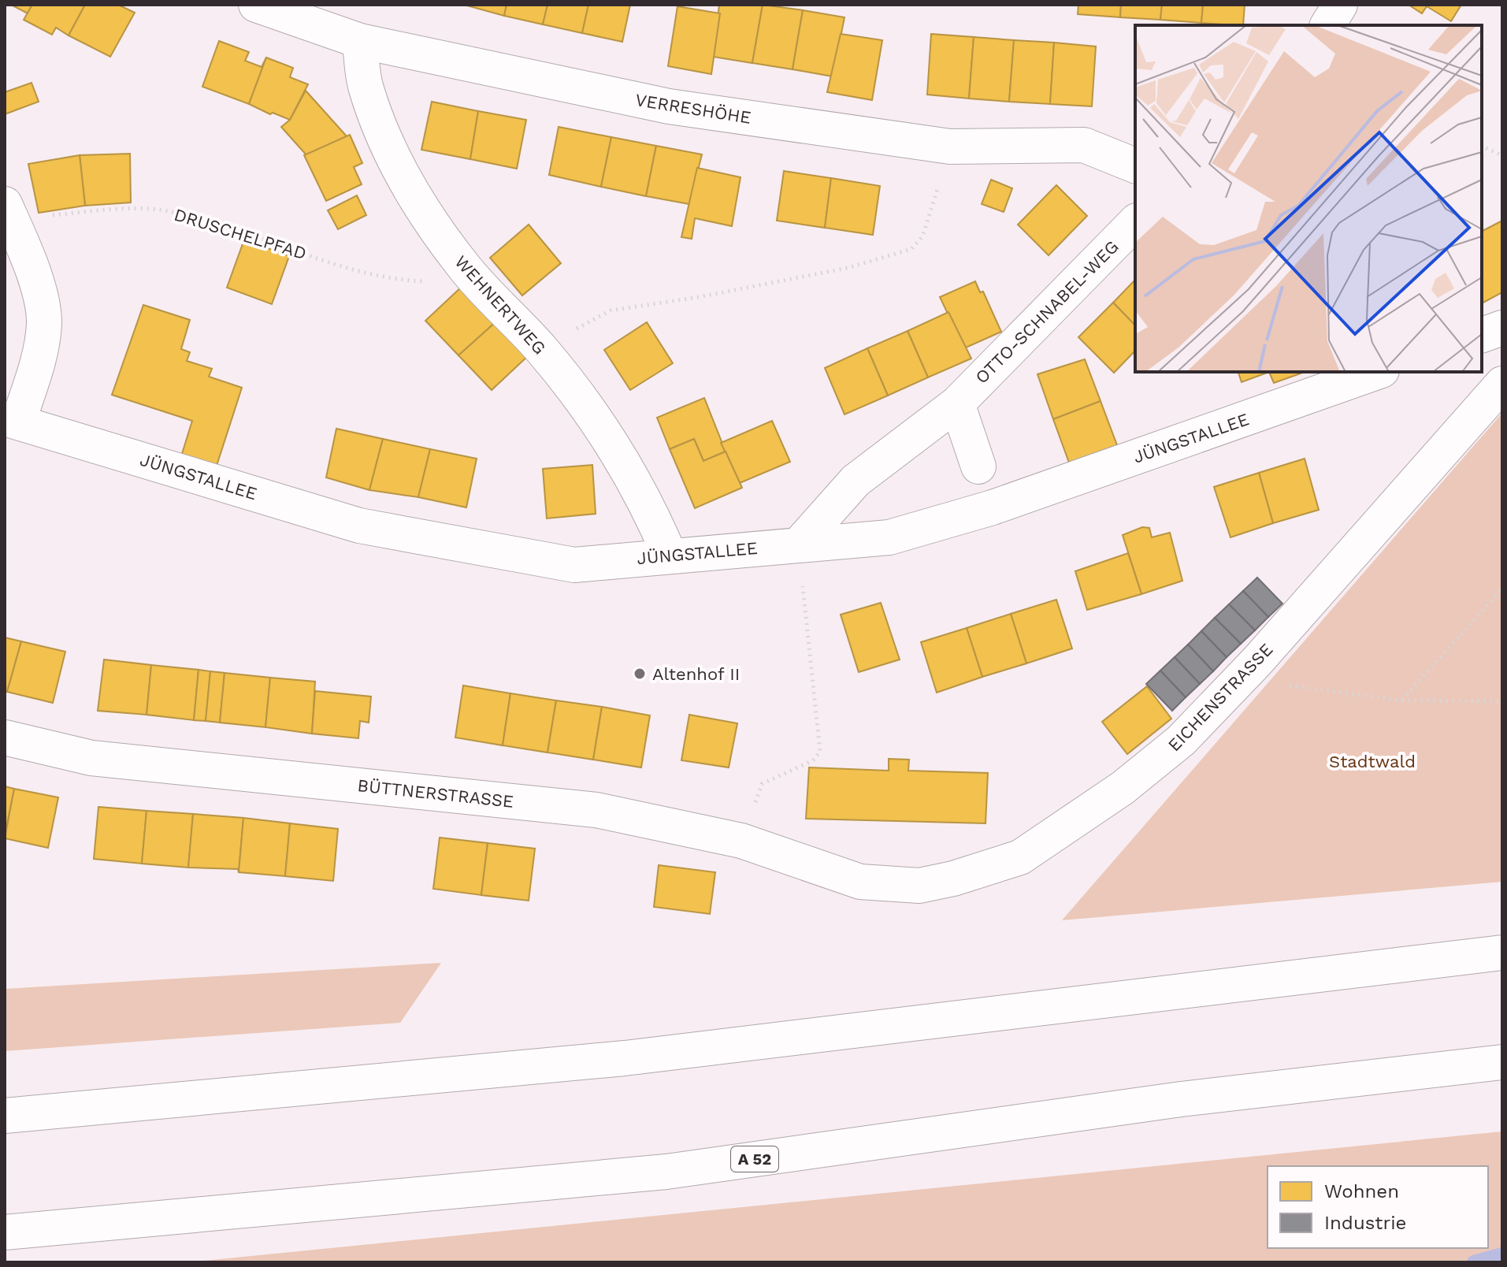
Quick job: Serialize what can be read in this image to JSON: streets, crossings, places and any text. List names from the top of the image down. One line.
{"streets":{"main road":["VERRESHÖHE","WEHNERTWEG","OTTO-SCHNABEL-WEG","JÜNGSTALLEE","EICHENSTRASSE","BÜTTNERSTRASSE","A 52"],"path":["DRUSCHELPFAD"]},"crossings":[["VERRESHÖHE","WEHNERTWEG"],["DRUSCHELPFAD","WEHNERTWEG"],["WEHNERTWEG","JÜNGSTALLEE"],["OTTO-SCHNABEL-WEG","JÜNGSTALLEE"],["EICHENSTRASSE","BÜTTNERSTRASSE"]],"parks":["Stadtwald"],"places":["Altenhof II"],"legend":["Wohnen","Industrie"]}
